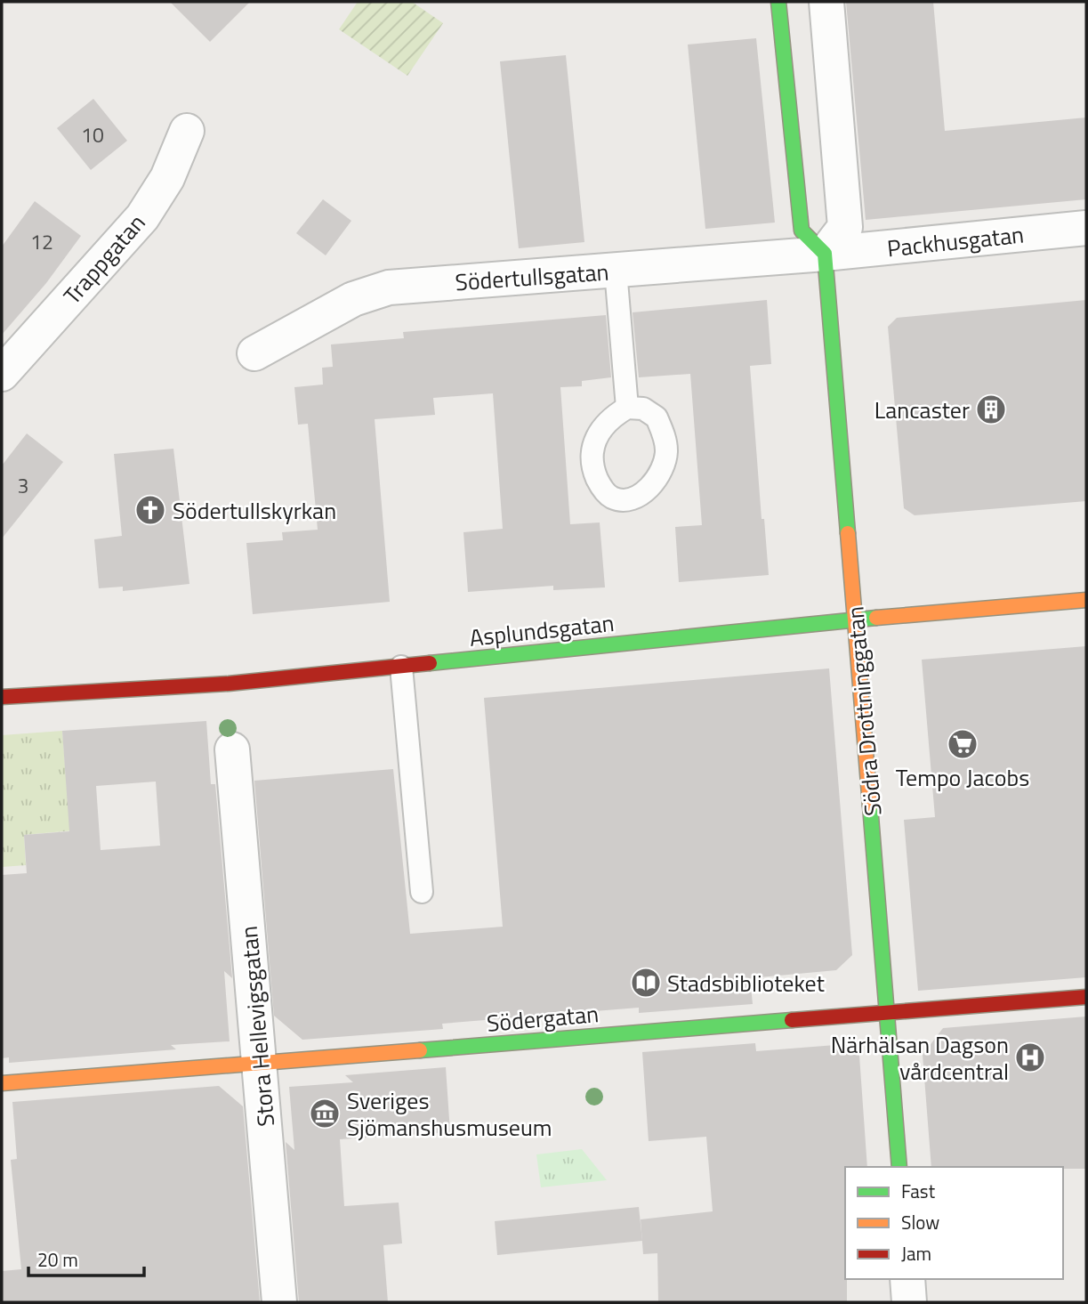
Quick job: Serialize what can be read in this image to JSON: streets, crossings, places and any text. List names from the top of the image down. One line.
{"streets":{"street":["Packhusgatan","Trappgatan","Södertullsgatan","Asplundsgatan","Södra Drottninggatan","Södergatan","Stora Hellevigsgatan"]},"crossings":[["Packhusgatan","Södertullsgatan"],["Packhusgatan","Södra Drottninggatan"],["Södertullsgatan","Södra Drottninggatan"],["Asplundsgatan","Södra Drottninggatan"],["Södra Drottninggatan","Södergatan"],["Södergatan","Stora Hellevigsgatan"]],"places":{"building":["Lancaster"],"church":["Södertullskyrkan"],"supermarket":["Tempo Jacobs"],"library":["Stadsbiblioteket"],"hospital":["Närhälsan Dagson vårdcentral"],"museum":["Sveriges Sjömanshusmuseum"]},"house_numbers":["10","12","3"],"legend":["Fast","Slow","Jam"],"scale_bar":"20 m"}
